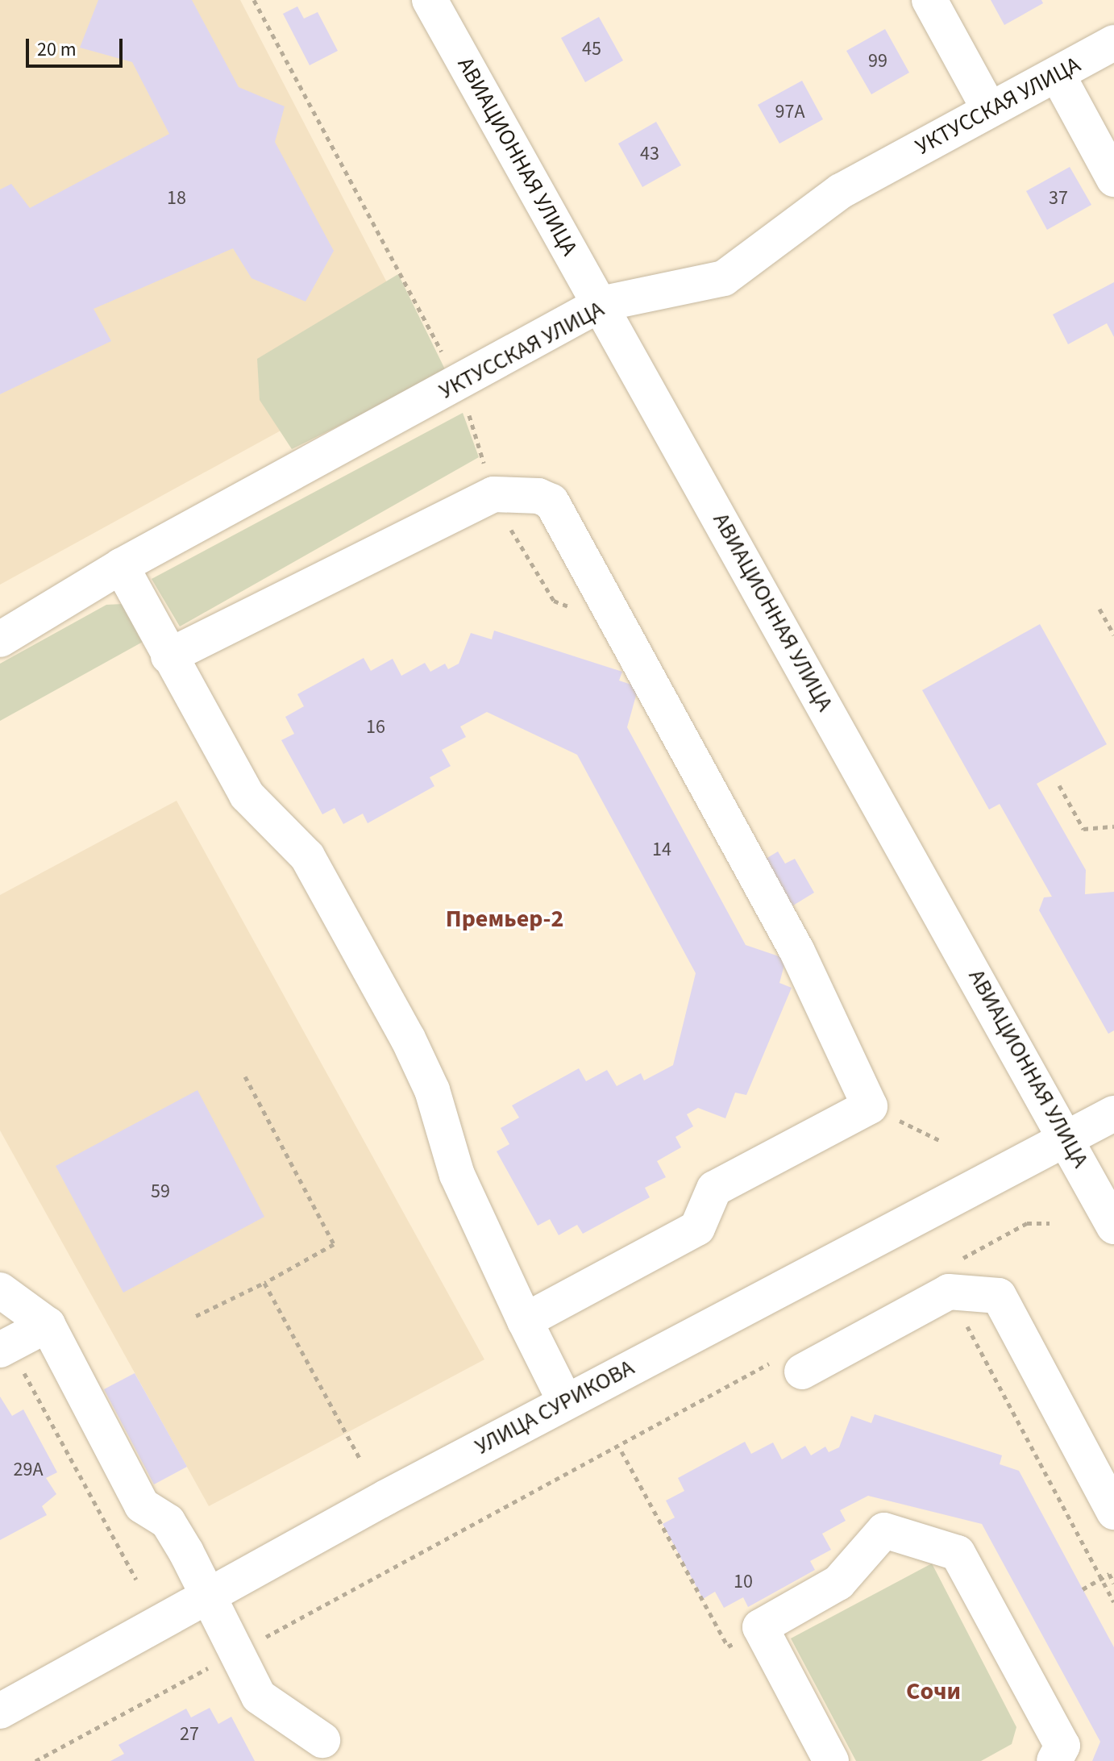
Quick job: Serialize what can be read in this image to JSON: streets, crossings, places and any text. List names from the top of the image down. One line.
{"streets":{"street":["УКТУССКАЯ УЛИЦА","АВИАЦИОННАЯ УЛИЦА","УЛИЦА СУРИКОВА"]},"crossings":[["УКТУССКАЯ УЛИЦА","АВИАЦИОННАЯ УЛИЦА"],["АВИАЦИОННАЯ УЛИЦА","УЛИЦА СУРИКОВА"]],"districts":["Премьер-2","Сочи"],"house_numbers":["45","99","97А","43","18","37","16","14","59","29А","10","27"],"scale_bar":"20 m"}
